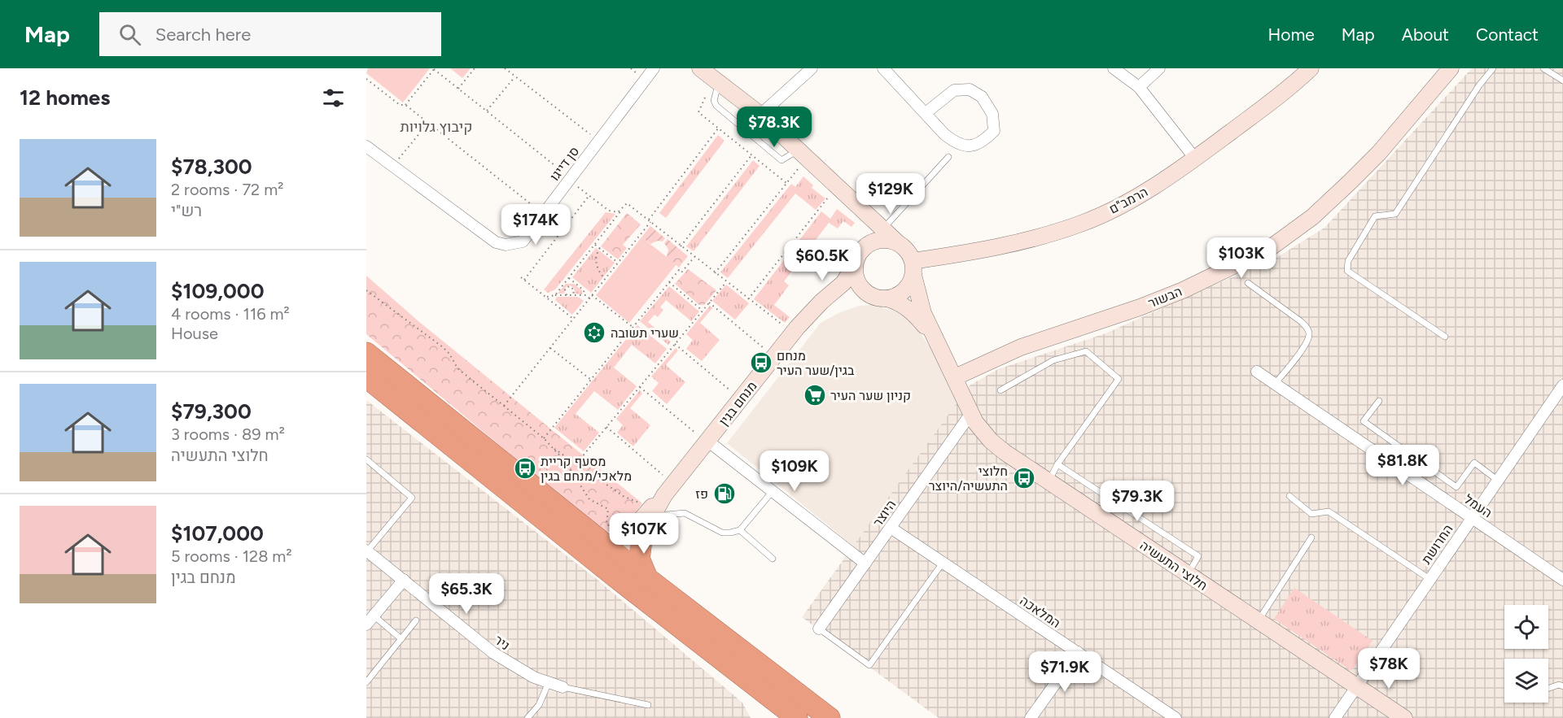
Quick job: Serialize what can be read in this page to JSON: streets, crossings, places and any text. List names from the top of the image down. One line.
{"streets":{"street":["סן דייגו","הרמב\"ם","הבשור","מנחם בגין","העמל","היוצר","החרושת","חלוצי התעשיה","המלאכה","ניר"]},"crossings":[["הרמב\"ם","מנחם בגין"],["הרמב\"ם","חלוצי התעשיה"],["הבשור","חלוצי התעשיה"],["מנחם בגין","חלוצי התעשיה"],["העמל","החרושת"],["היוצר","חלוצי התעשיה"],["היוצר","המלאכה"],["החרושת","חלוצי התעשיה"]],"districts":["קיבוץ גלויות"],"places":{"synagogue":["שערי תשובה"],"bus stop":["מנחם בגין/שער העיר","מסעף קריית מלאכי/מנחם בגין","חלוצי התעשיה/היוצר"],"supermarket":["קניון שער העיר"],"fuel station":["פז"]},"page":{"header":"Map","search":"Search here","nav":["Home","Map","About","Contact"],"heading":"12 homes","price":["$78.3K","$129K","$174K","$103K","$60.5K","$81.8K","$109K","$79.3K","$107K","$65.3K","$78K","$71.9K"],"list":[{"name":"$78,300","note":"2 rooms · 72 m² · רש\"י"},{"name":"$109,000","note":"4 rooms · 116 m² · House"},{"name":"$79,300","note":"3 rooms · 89 m² · חלוצי התעשיה"},{"name":"$107,000","note":"5 rooms · 128 m² · מנחם בגין"}]}}
